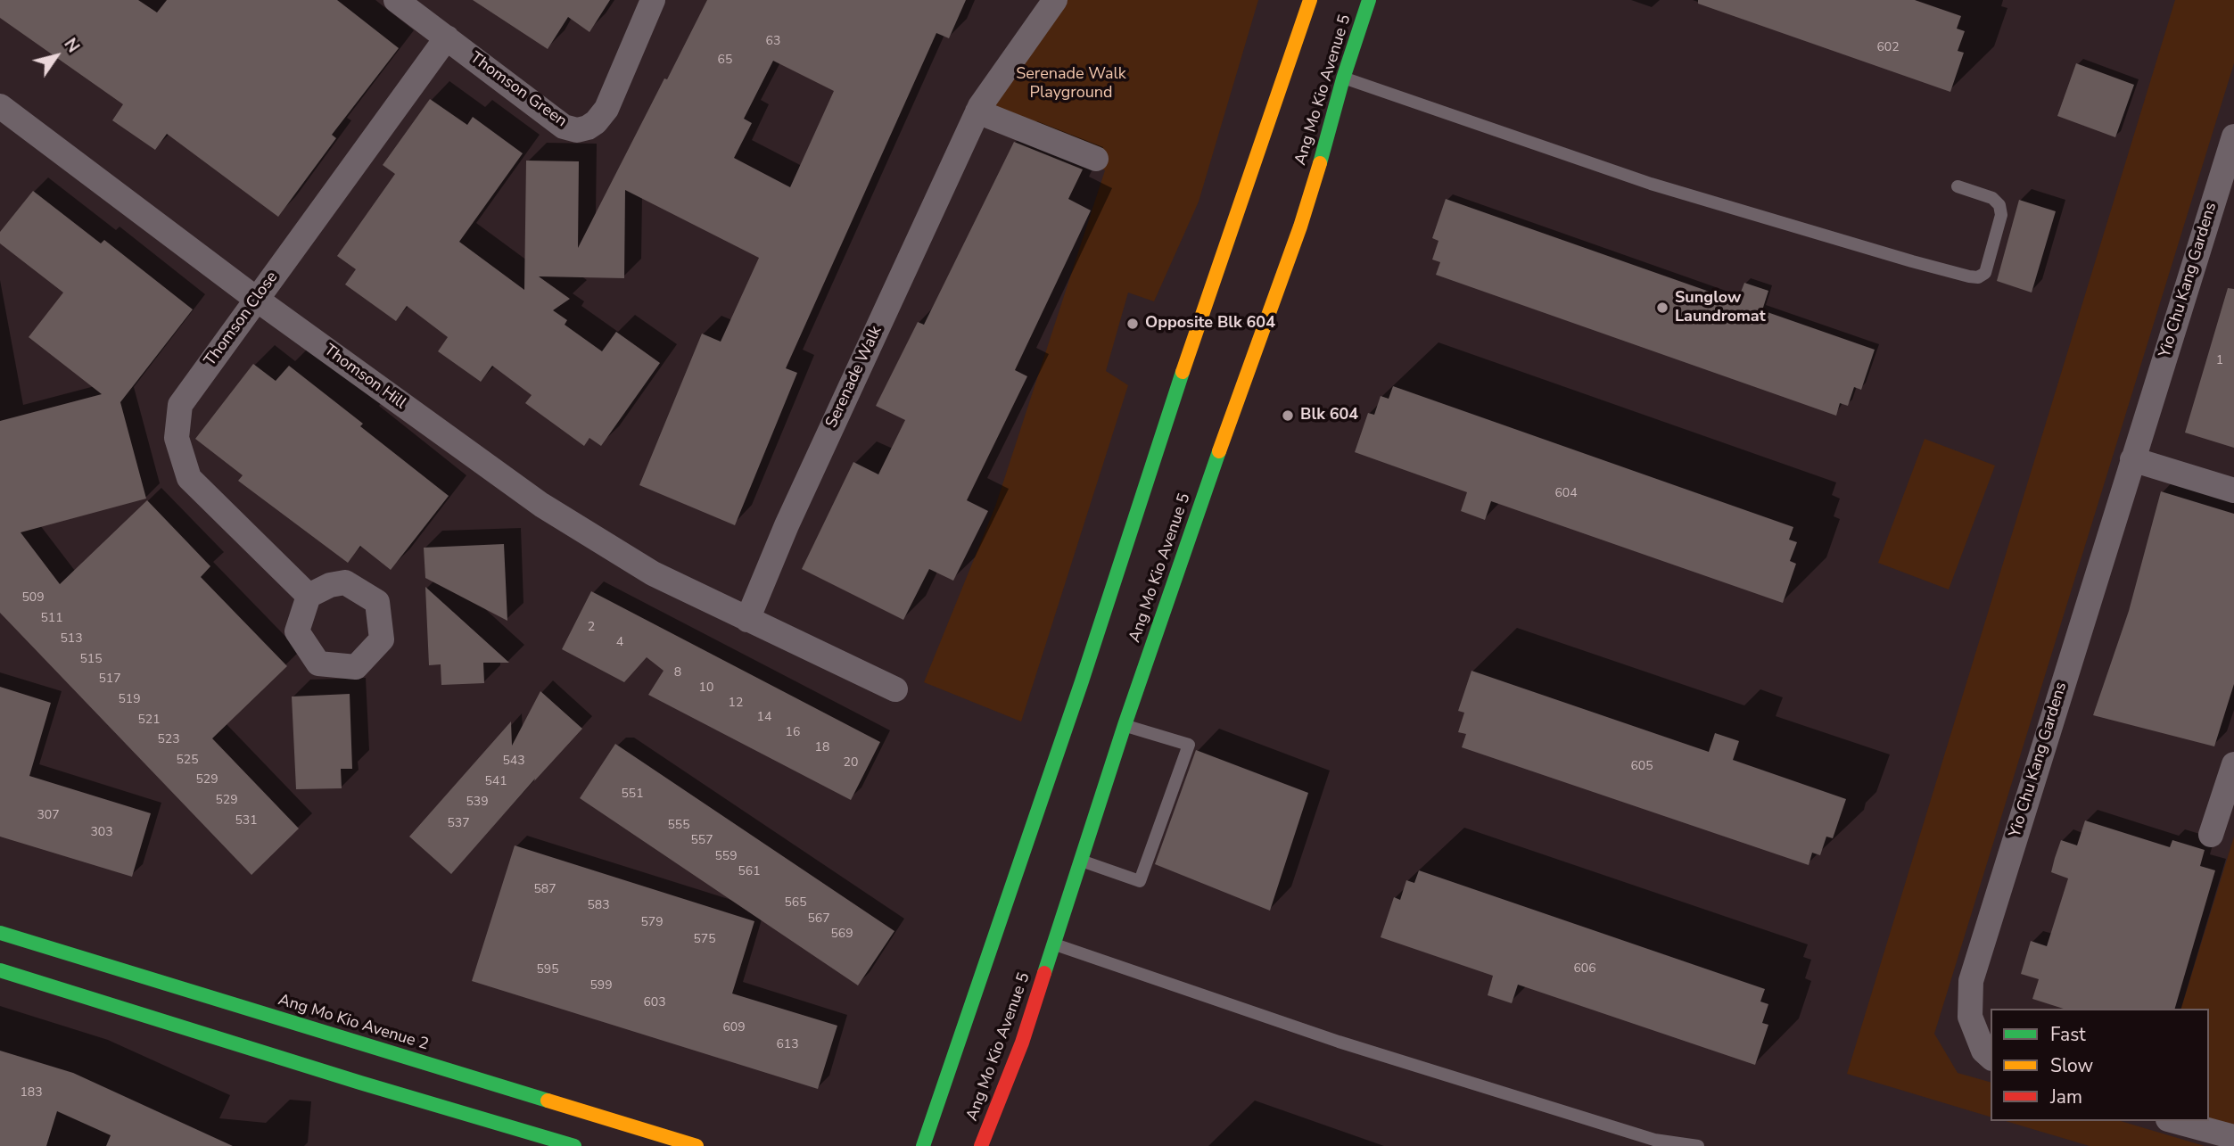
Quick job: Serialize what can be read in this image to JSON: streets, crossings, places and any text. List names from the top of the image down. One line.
{"streets":{"main road":["Ang Mo Kio Avenue 5","Ang Mo Kio Avenue 2"],"street":["Thomson Green","Yio Chu Kang Gardens","Thomson Close","Thomson Hill","Serenade Walk"]},"crossings":[["Thomson Green","Thomson Close"],["Thomson Close","Thomson Hill"],["Thomson Hill","Serenade Walk"]],"parks":["Serenade Walk Playground"],"places":["Sunglow Laundromat","Opposite Blk 604","Blk 604"],"house_numbers":["63","602","65","1","604","509","511","2","513","4","515","8","517","10","519","12","14","521","16","523","18","525","543","20","605","529","541","551","529","539","307","531","537","555","303","557","559","561","587","565","583","567","579","569","575","606","595","599","603","609","613","183"],"legend":["Fast","Slow","Jam"],"north":"top right"}
